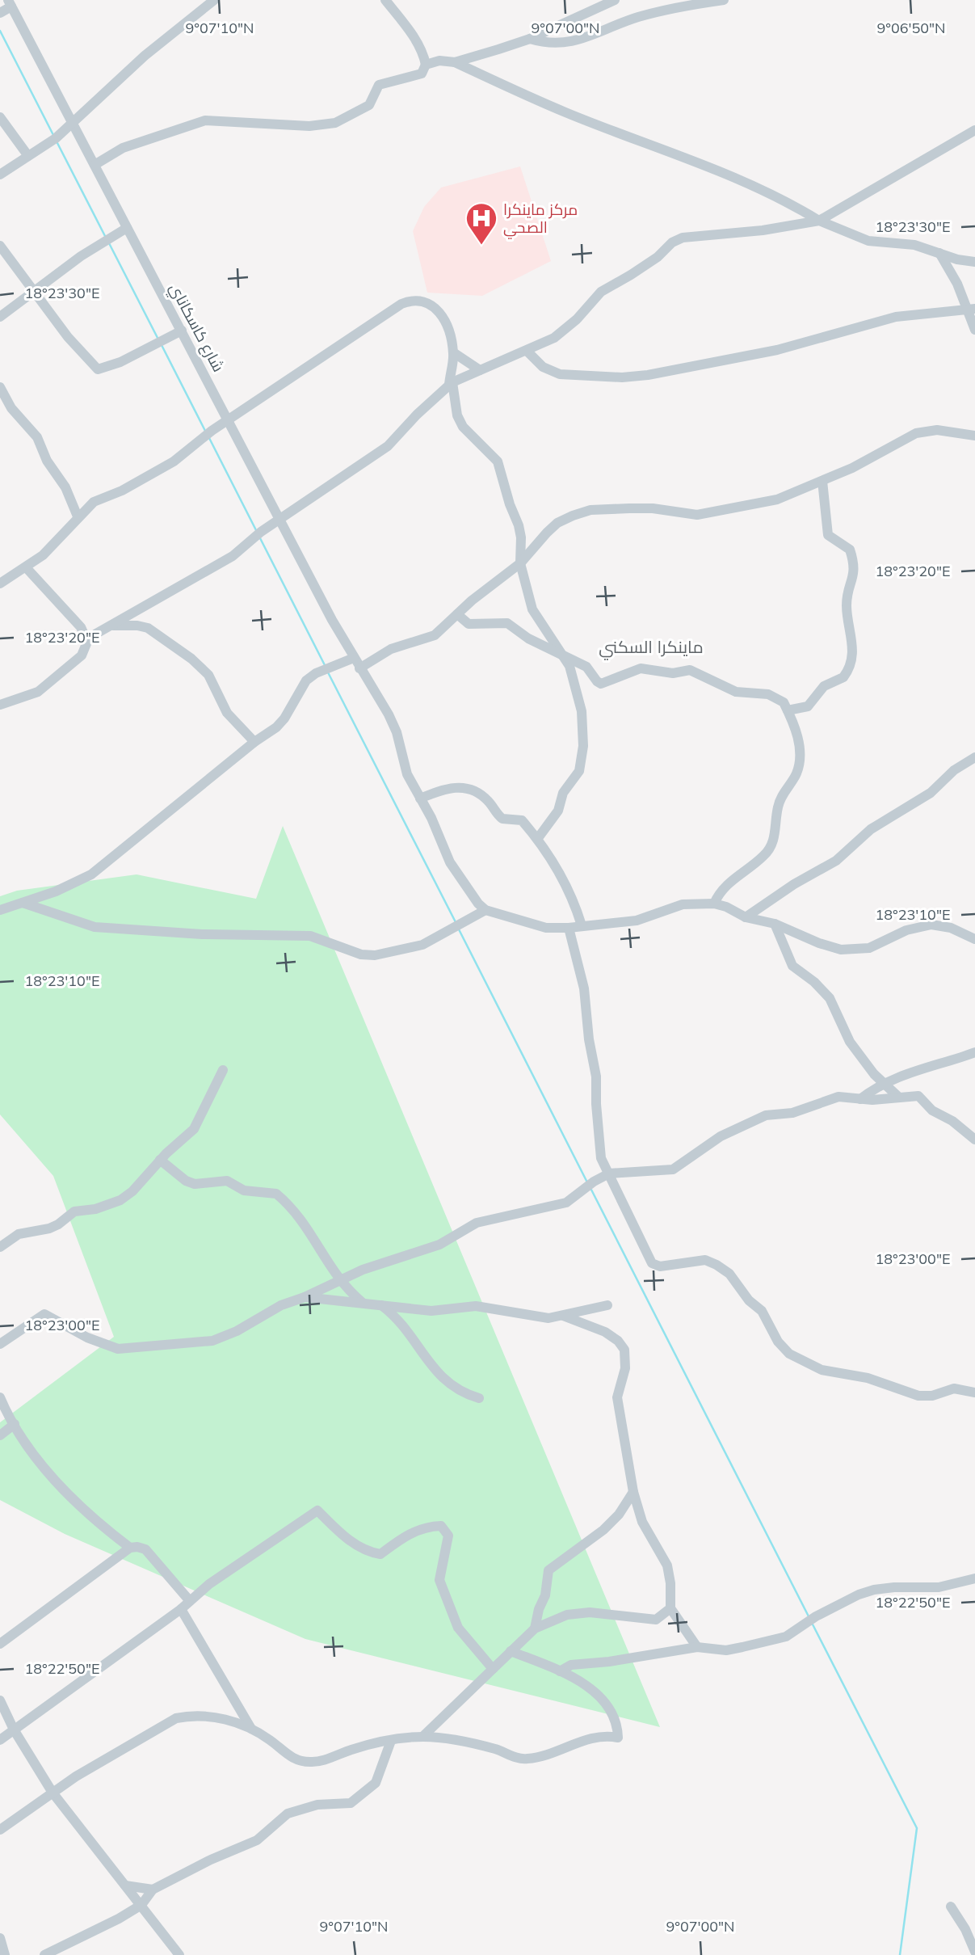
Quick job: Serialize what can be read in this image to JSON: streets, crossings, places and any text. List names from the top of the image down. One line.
{"streets":{"street":["شارع كاسكاناي"]},"districts":["ماينكرا السكني"],"places":{"hospital":["مركز ماينكرا الصحي"]},"coordinates":["9°07'10\"N","9°07'00\"N","9°06'50\"N","18°23'30\"E","18°23'20\"E","18°23'10\"E","18°23'00\"E","18°22'50\"E"]}
